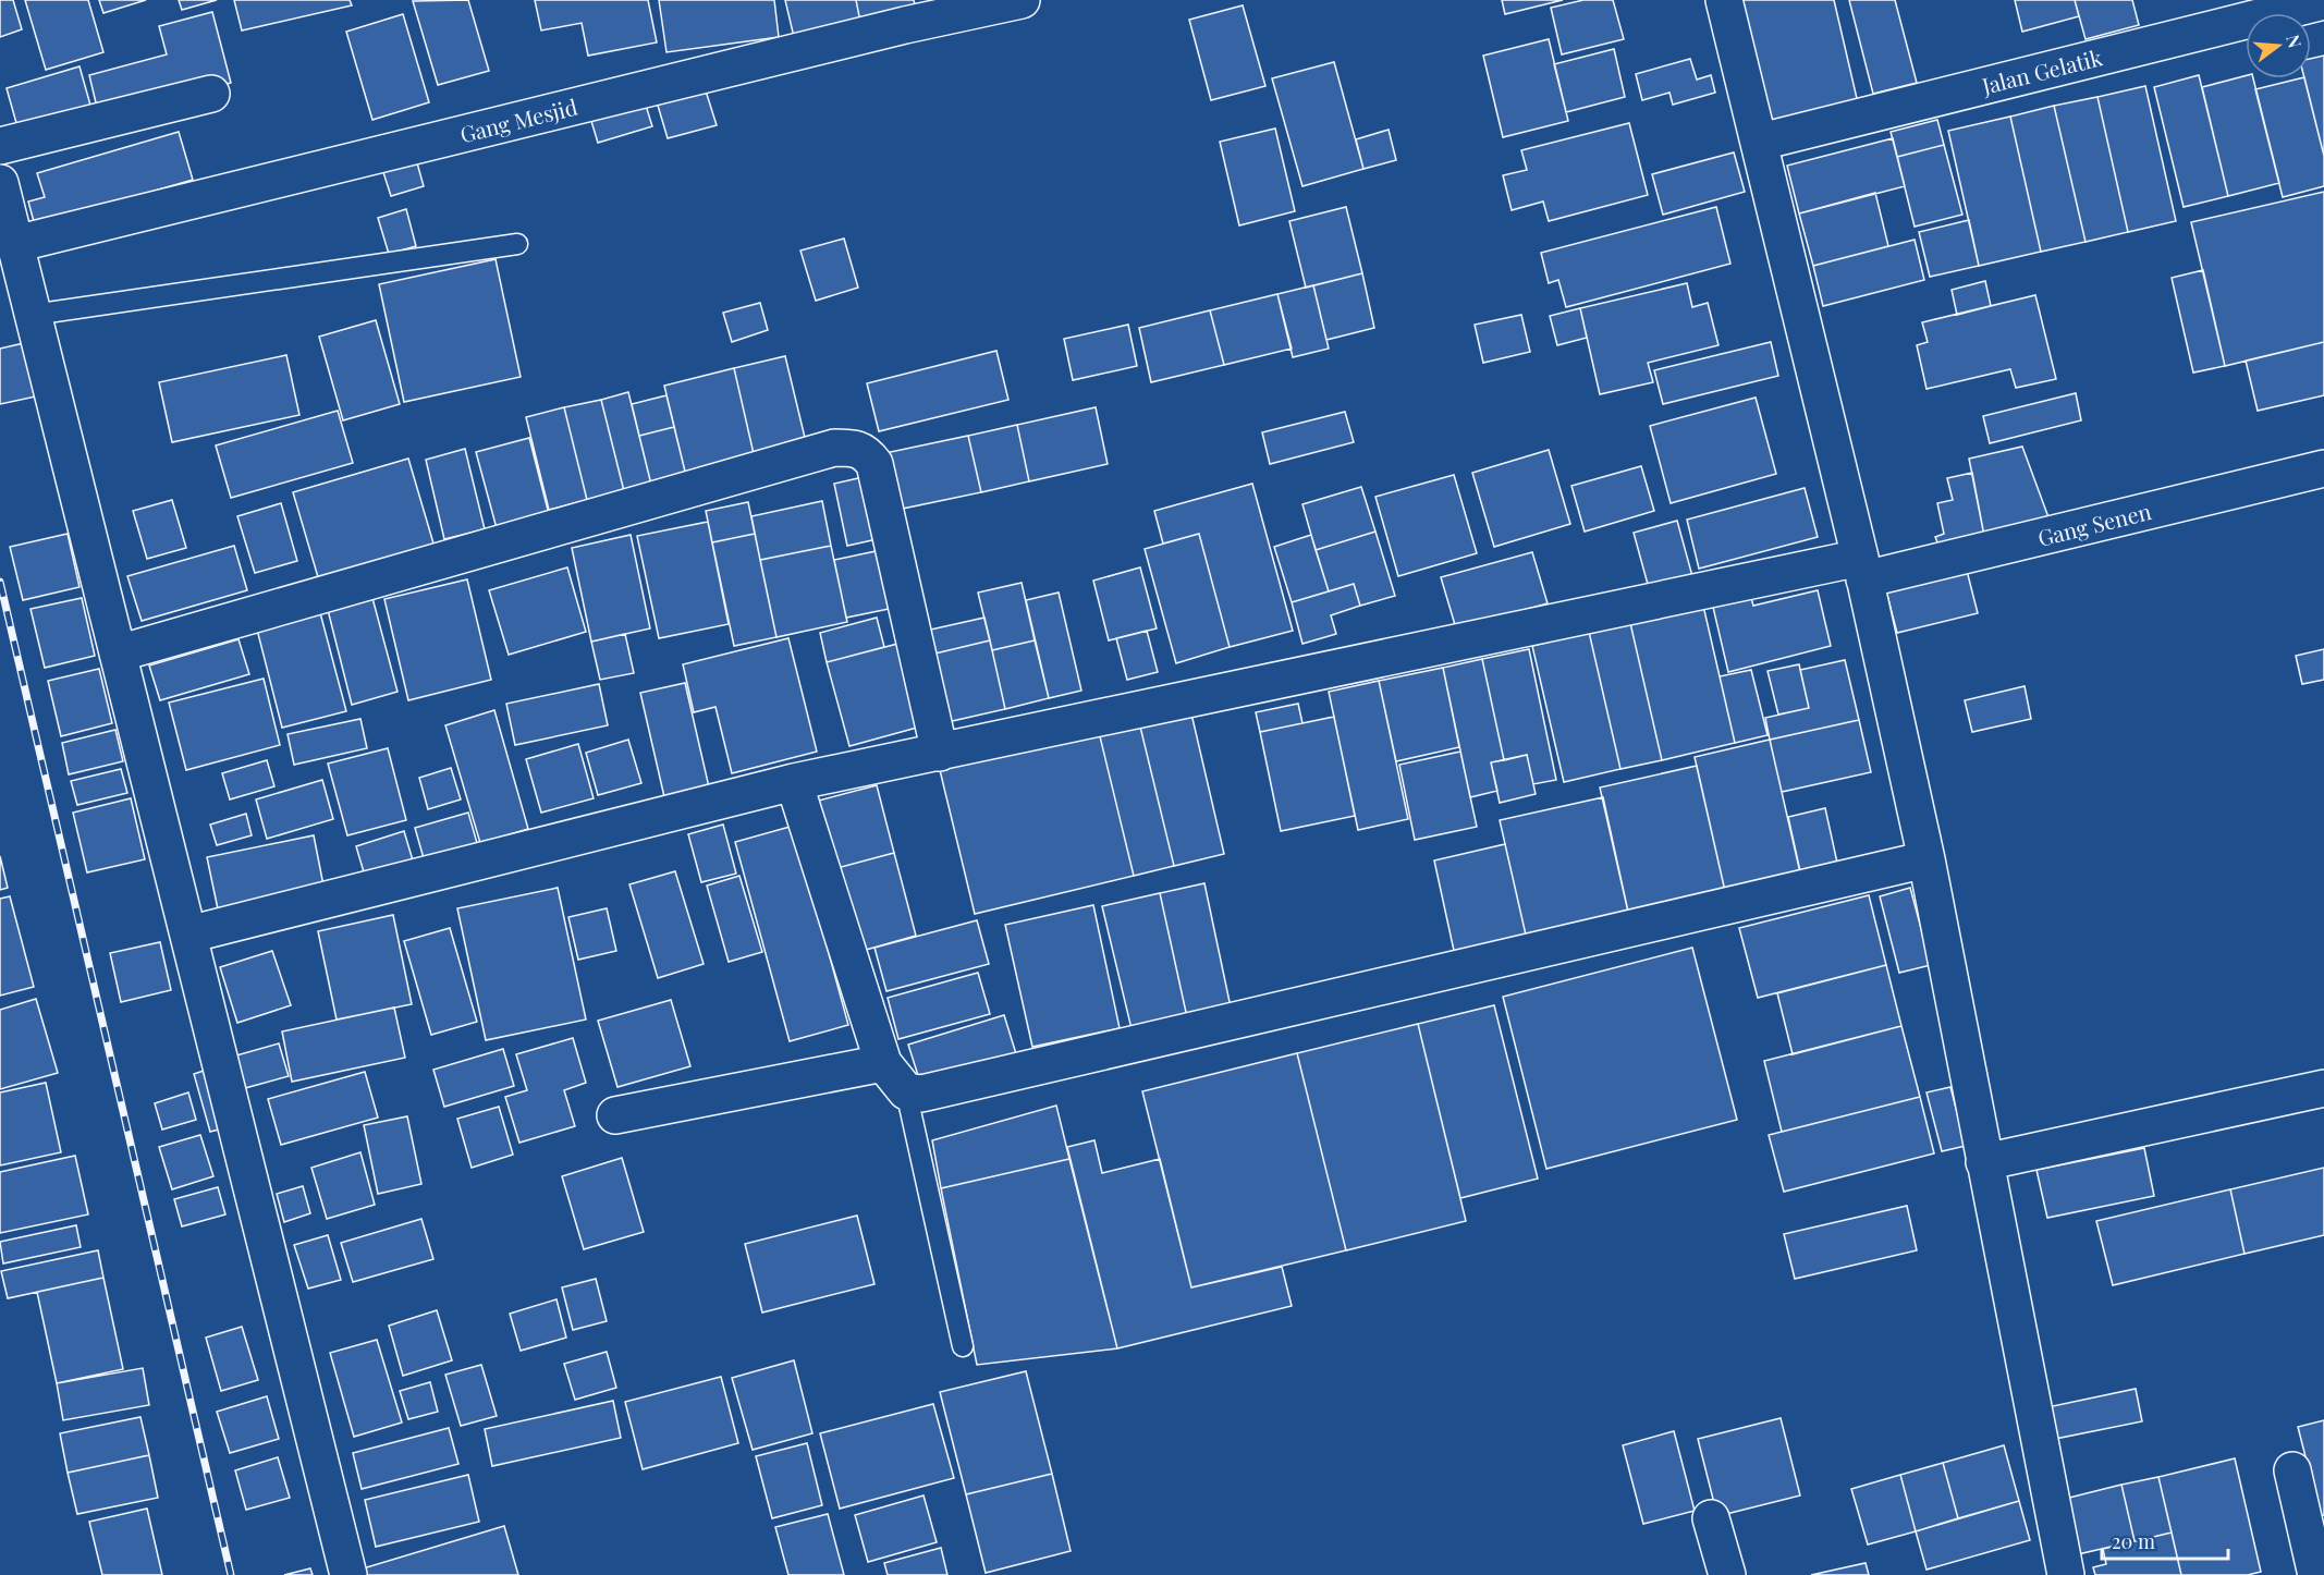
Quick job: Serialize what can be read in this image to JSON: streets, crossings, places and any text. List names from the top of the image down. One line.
{"streets":{"street":["Jalan Gelatik","Gang Mesjid","Gang Senen"]},"scale_bar":"20 m","north":"right"}
